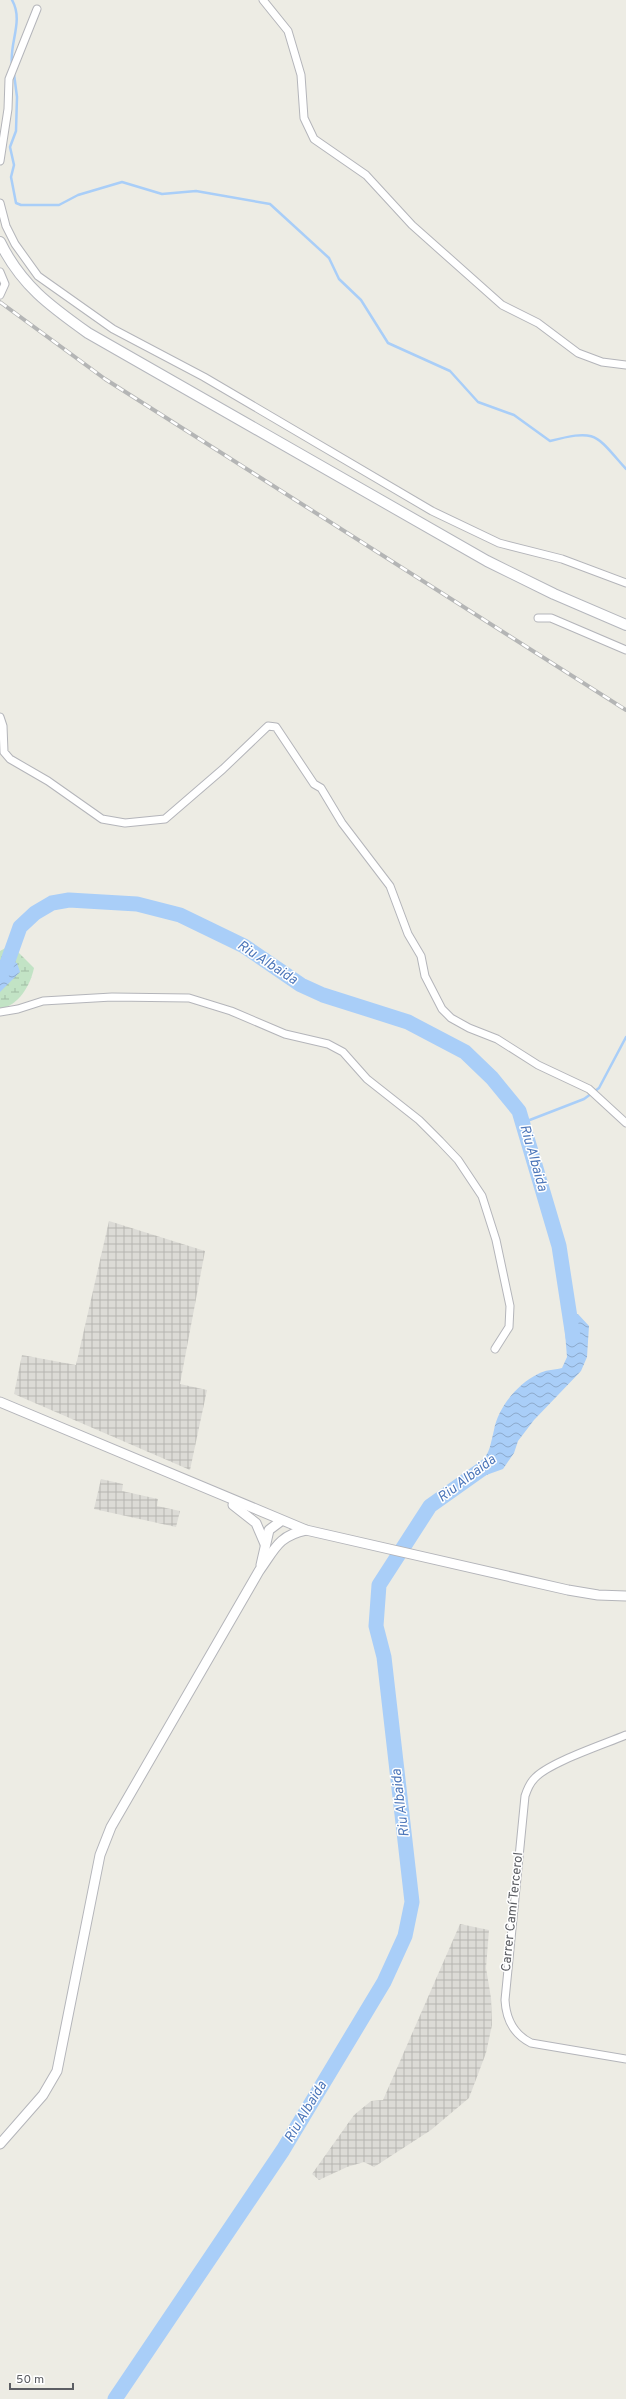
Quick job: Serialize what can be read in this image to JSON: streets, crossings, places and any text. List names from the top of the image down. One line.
{"streets":{"street":["Carrer Camí Tercerol"]},"water":["Riu Albaida"],"scale_bar":"50 m"}
